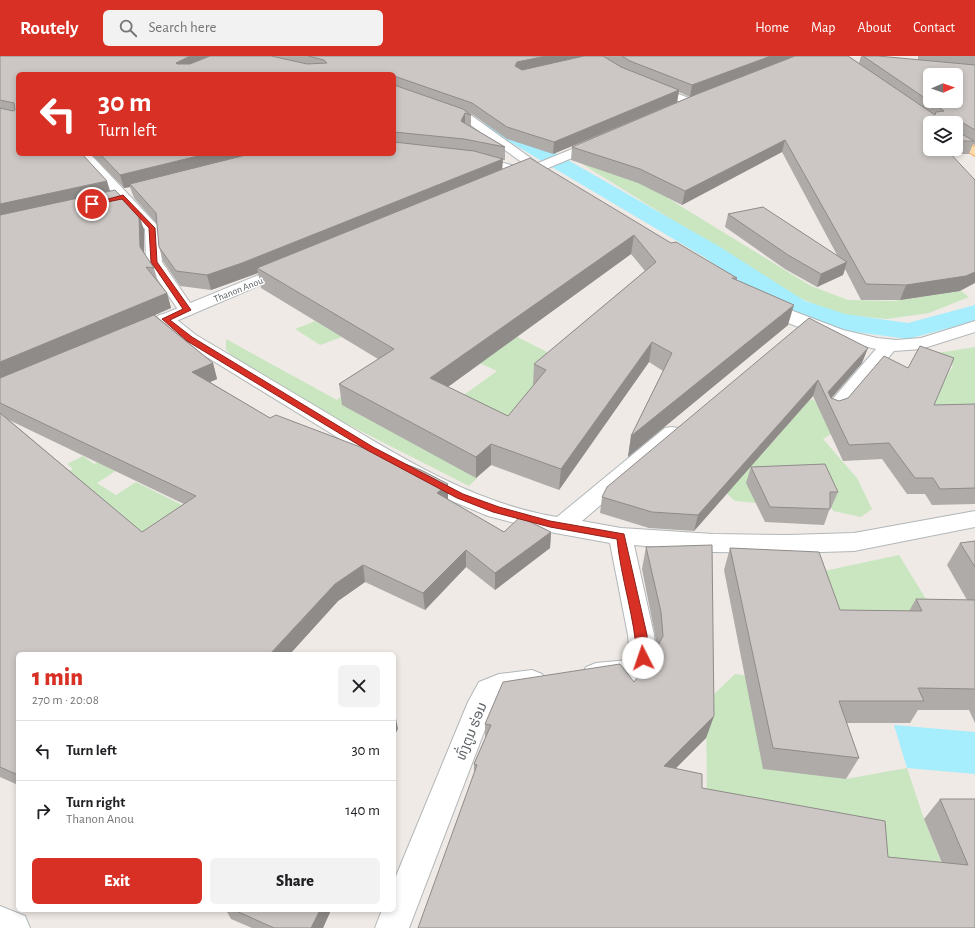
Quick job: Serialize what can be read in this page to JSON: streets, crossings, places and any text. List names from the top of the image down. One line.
{"streets":{"street":["Thanon Anou","ທົ່ງຕູມ ຮ່ອມ"]},"north":"right","page":{"header":"Routely","search":"Search here","nav":["Home","Map","About","Contact"],"turn":["30 m","Turn left"],"heading":["1 min","270 m · 20:08"],"list":[{"name":"Turn left","value":"30 m"},{"name":"Turn right","note":"Thanon Anou","value":"140 m"}],"buttons":["Exit","Share"]}}
